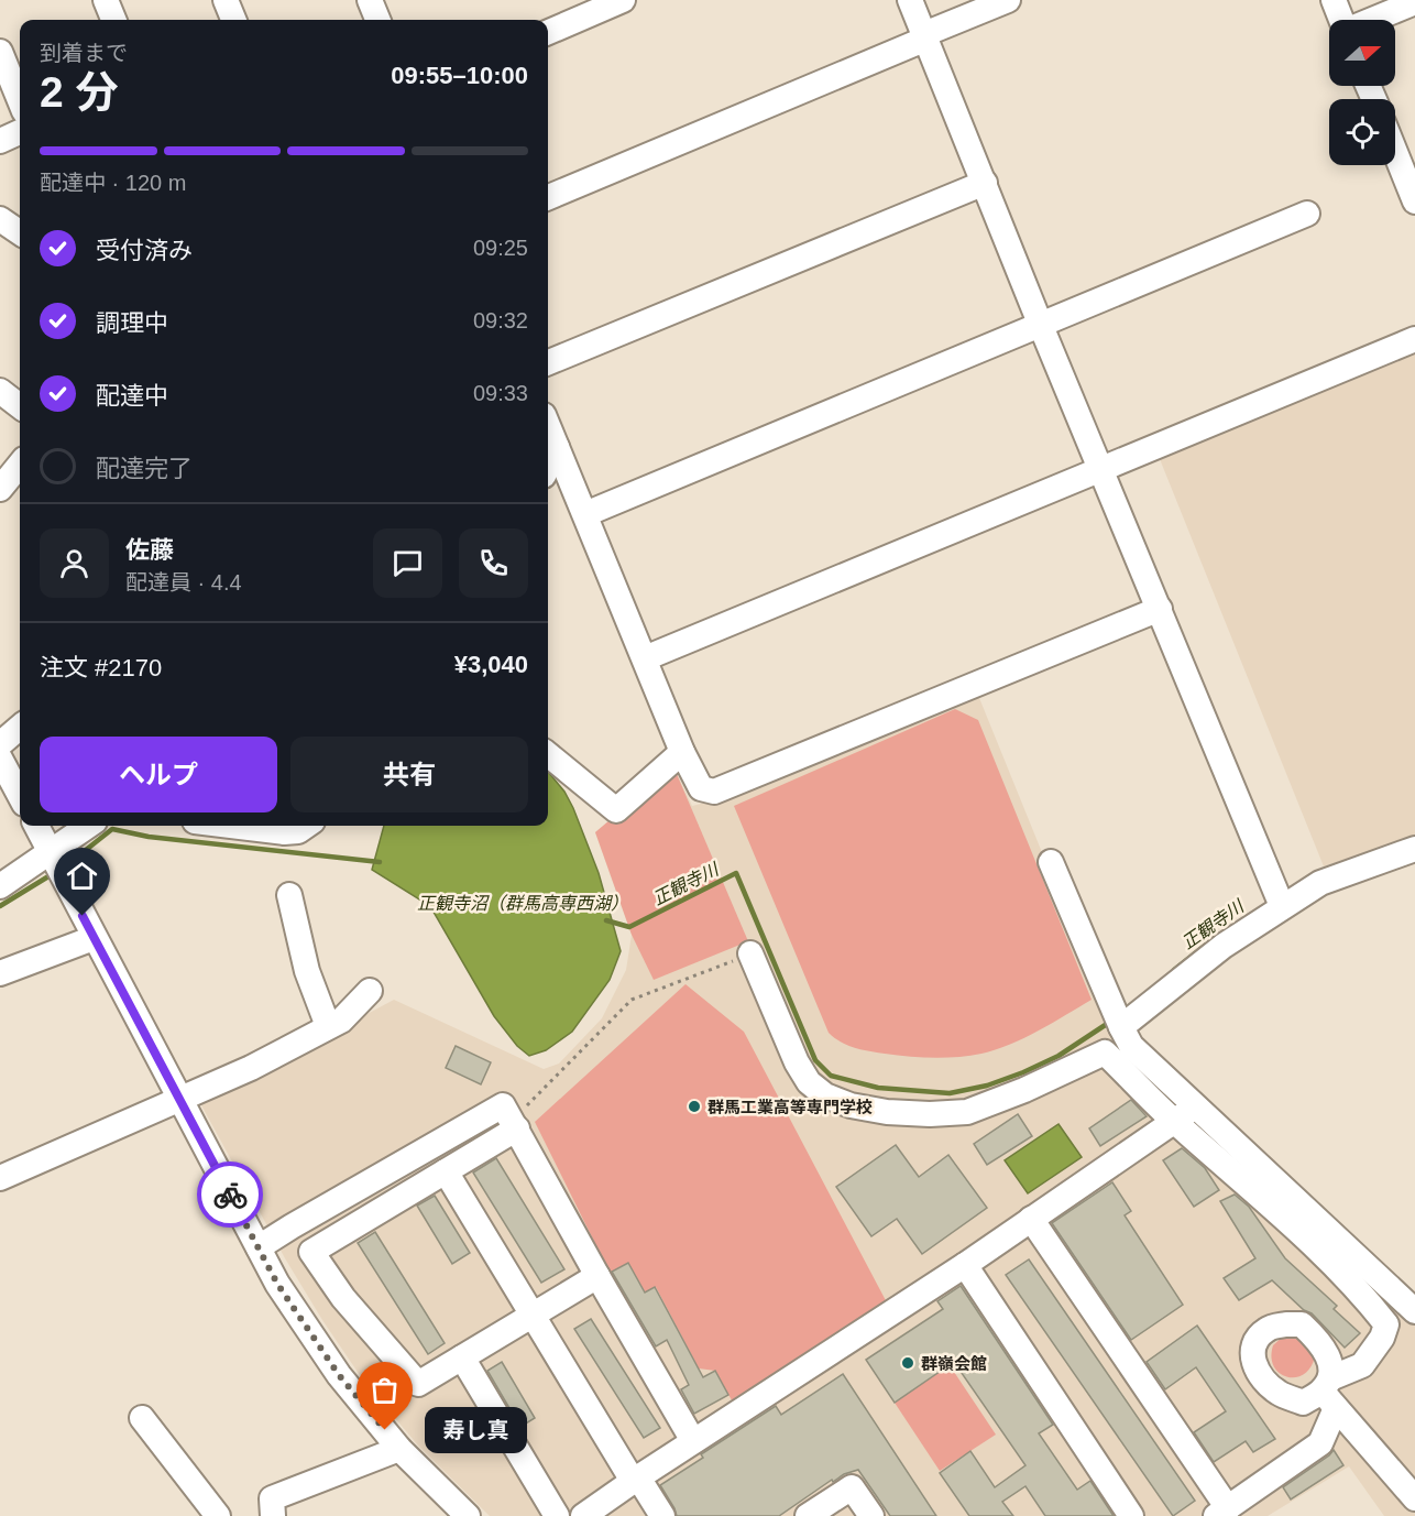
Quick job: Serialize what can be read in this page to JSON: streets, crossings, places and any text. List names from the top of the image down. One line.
{"water":["正観寺川","正観寺沼（群馬高専西湖）"],"places":["群馬工業高等専門学校","群嶺会館","寿し真"],"north":"right","page":{"heading":["2 分","到着まで","09:55–10:00"],"panel":["佐藤","配達員 · 4.4","注文 #2170","¥3,040"],"bar":"配達中 · 120 m","list":[["受付済み","09:25"],["調理中","09:32"],["配達中","09:33"],"配達完了"],"buttons":["ヘルプ","共有"],"bubble":"寿し真"}}
